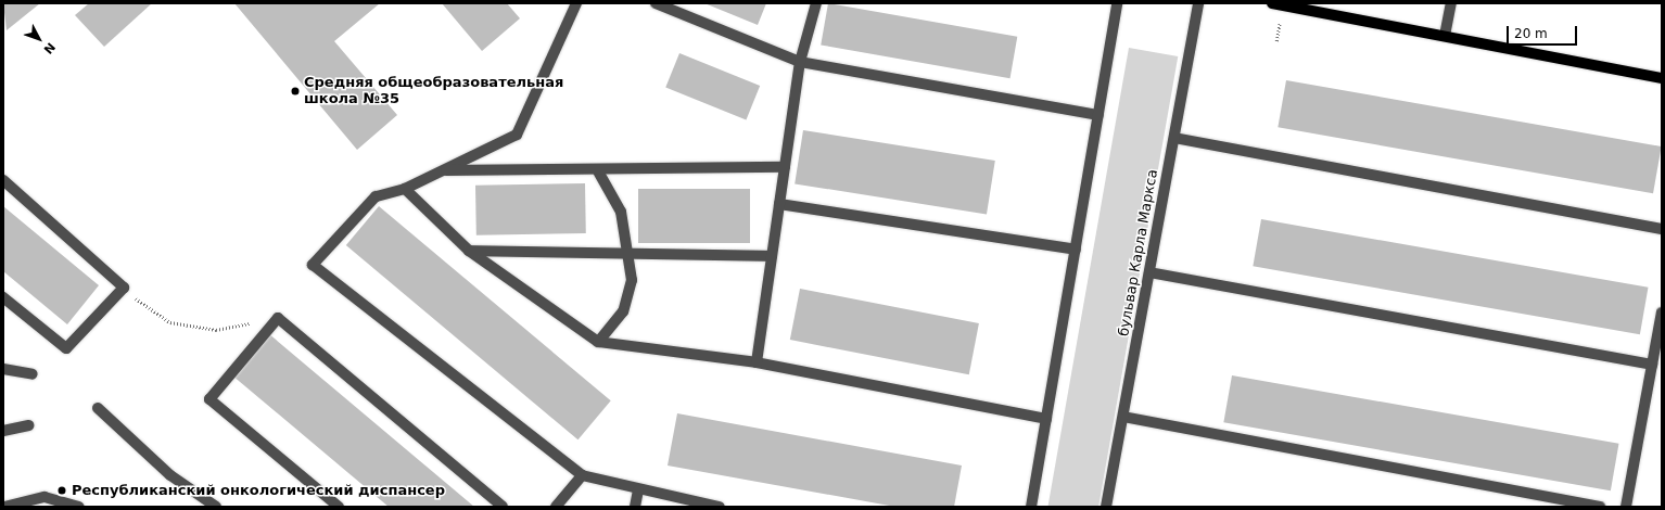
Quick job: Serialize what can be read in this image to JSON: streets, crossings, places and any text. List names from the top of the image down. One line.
{"streets":{"street":["бульвар Карла Маркса"]},"places":["Средняя общеобразовательная школа №35","Республиканский онкологический диспансер"],"scale_bar":"20 m","north":"bottom right"}
